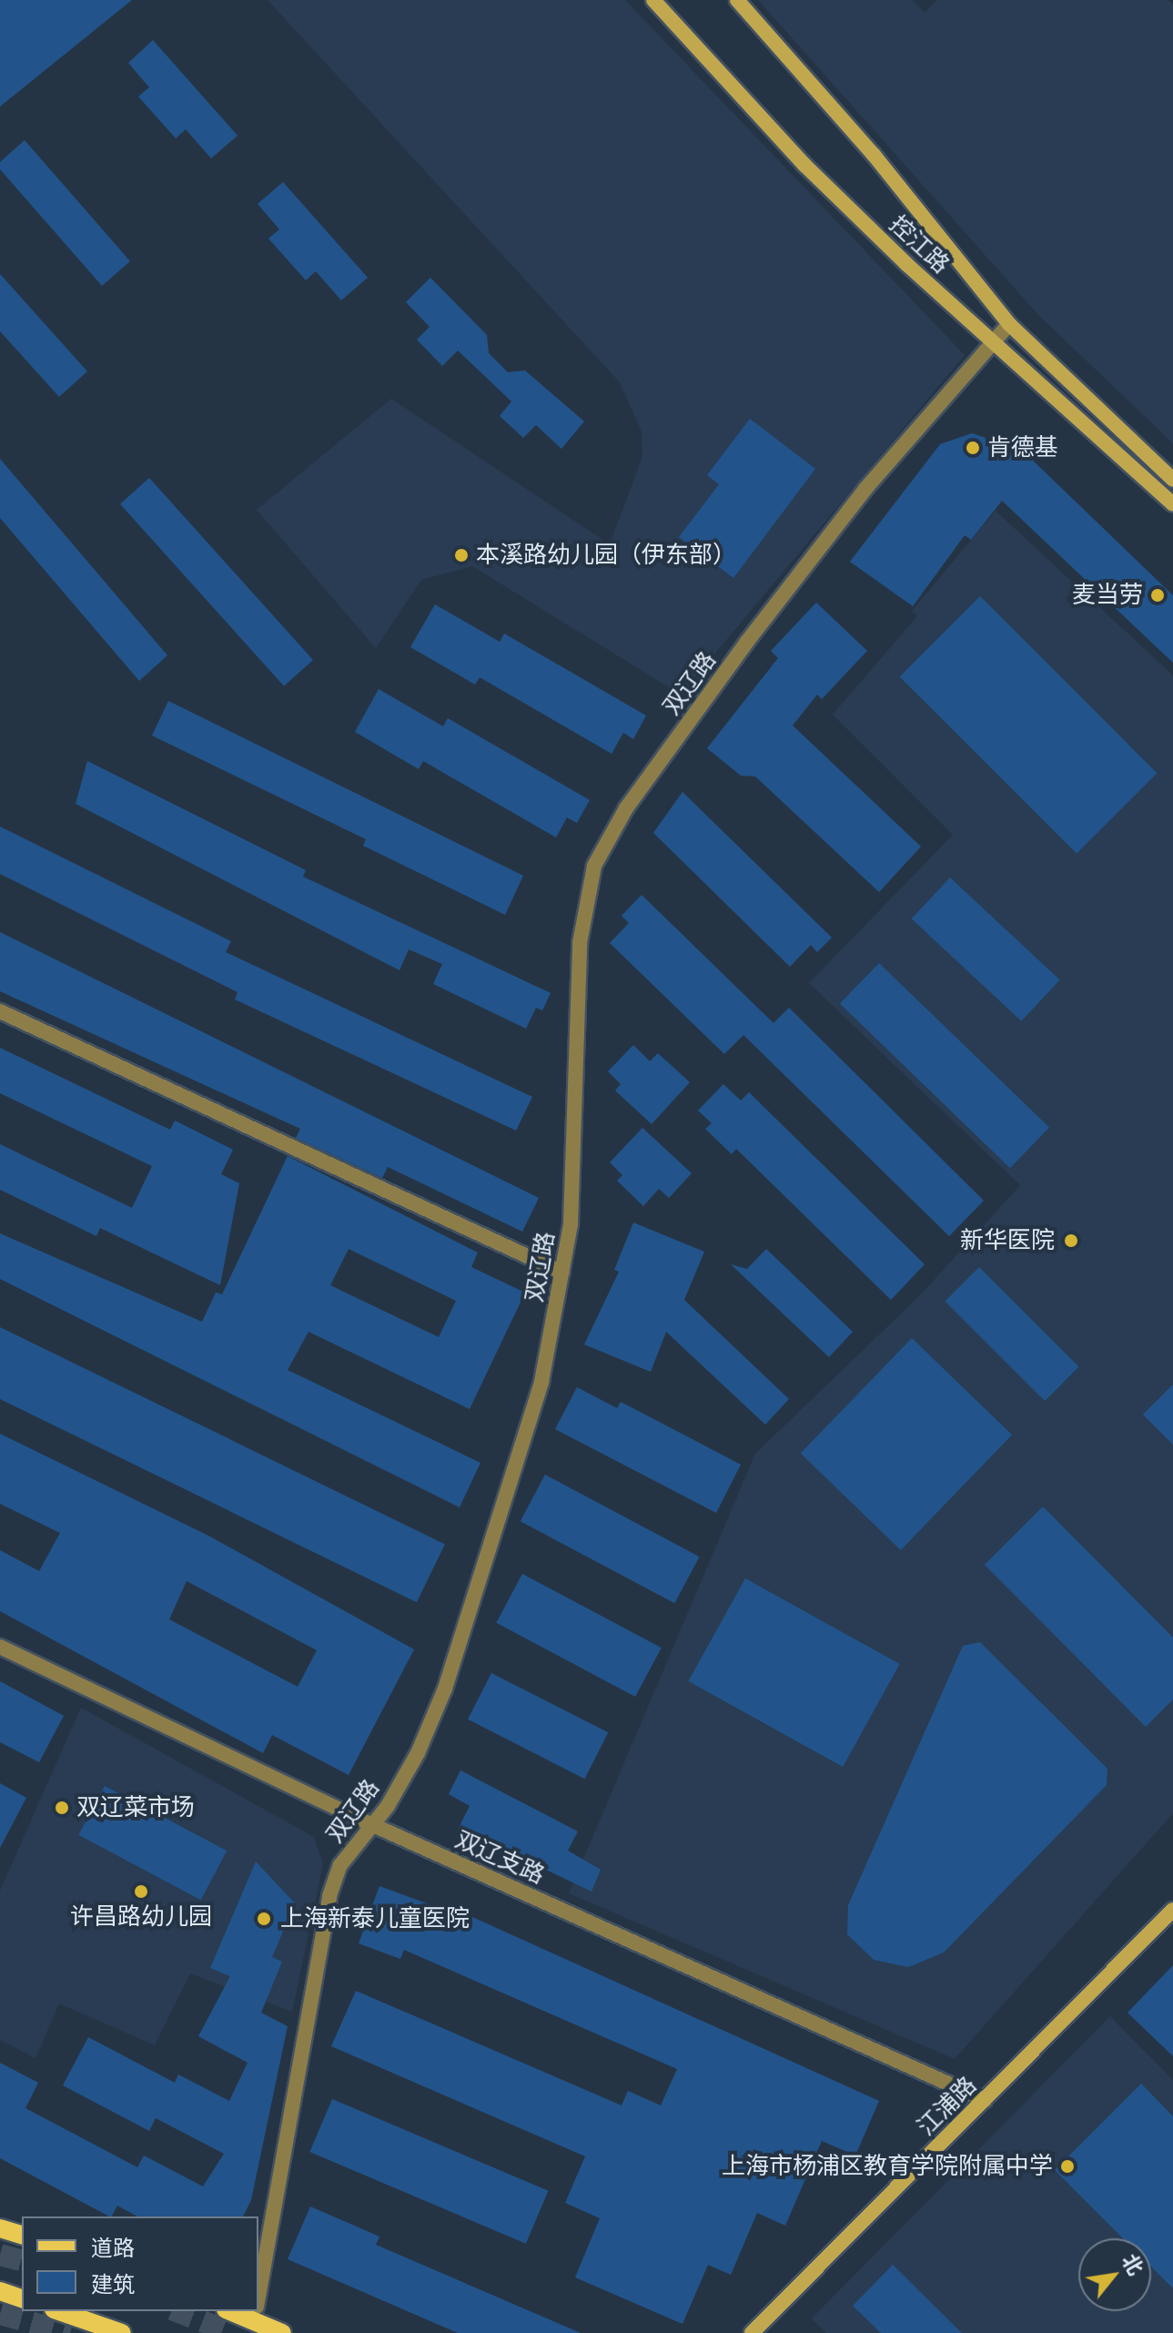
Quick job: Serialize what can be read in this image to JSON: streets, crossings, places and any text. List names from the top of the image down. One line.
{"streets":{"main road":["控江路","江浦路"],"street":["双辽路","双辽支路"]},"crossings":[["控江路","双辽路"],["双辽路","双辽支路"],["双辽支路","江浦路"]],"places":["肯德基","本溪路幼儿园（伊东部）","麦当劳","新华医院","双辽菜市场","许昌路幼儿园","上海新泰儿童医院","上海市杨浦区教育学院附属中学"],"legend":["道路","建筑"],"north":"top right"}
